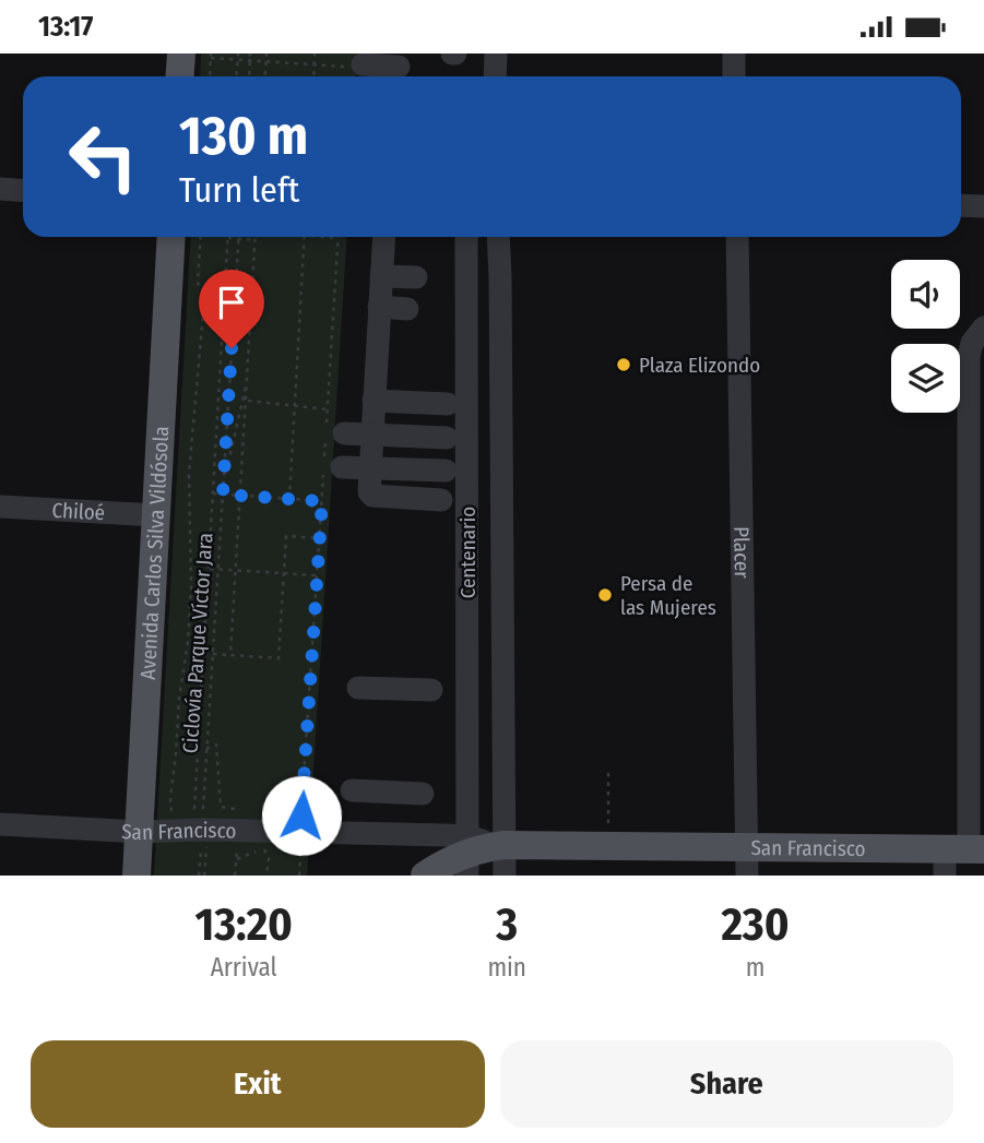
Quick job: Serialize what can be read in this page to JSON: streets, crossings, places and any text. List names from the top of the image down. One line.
{"streets":{"main road":["Avenida Carlos Silva Vildósola","San Francisco"],"street":["Chiloé","Centenario","Placer"],"path":["Ciclovía Parque Víctor Jara"]},"crossings":[["Chiloé","Avenida Carlos Silva Vildósola"],["Avenida Carlos Silva Vildósola","San Francisco"],["Centenario","San Francisco"],["Placer","San Francisco"],["Ciclovía Parque Víctor Jara","San Francisco"]],"places":["Plaza Elizondo","Persa de las Mujeres"],"page":{"status":"13:17","turn":["130 m","Turn left"],"eta":["13:20","Arrival","3","min","230","m"],"buttons":["Exit","Share"]}}
